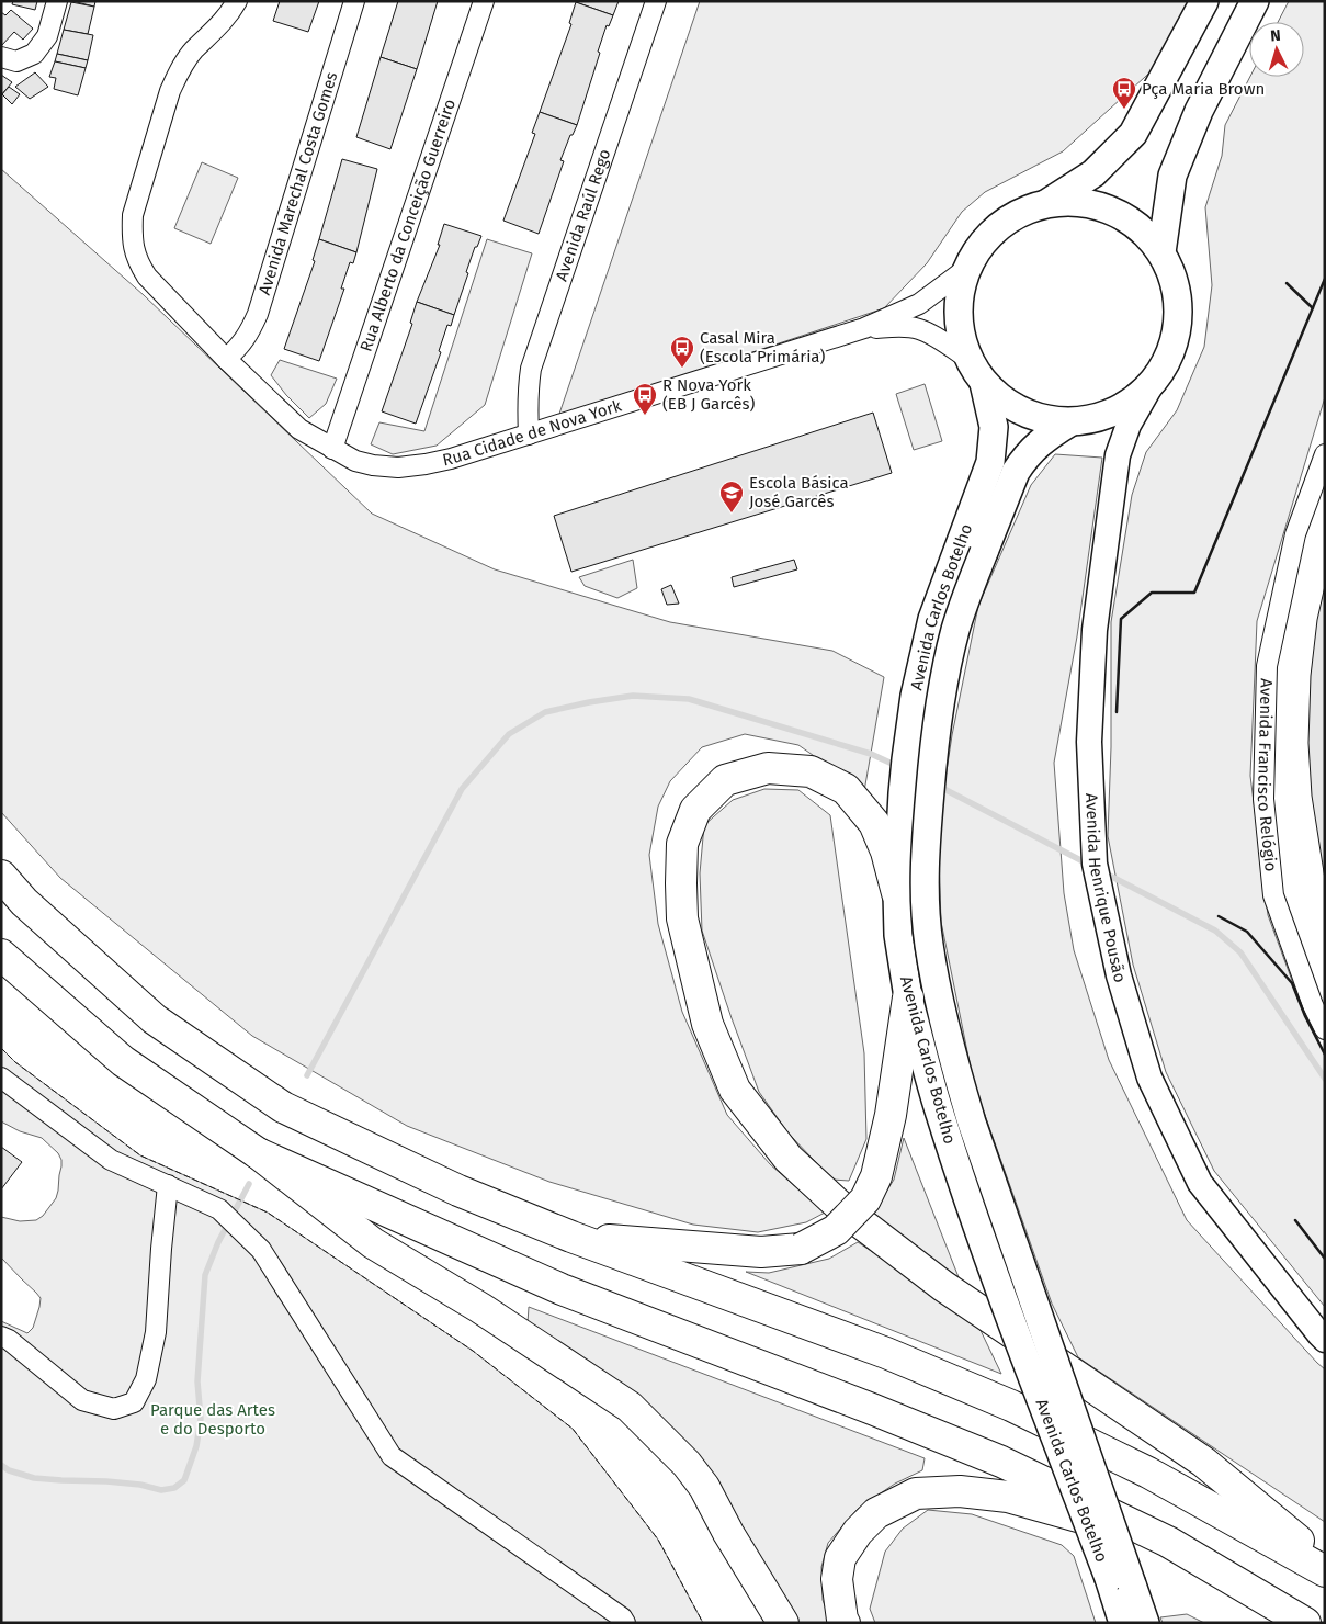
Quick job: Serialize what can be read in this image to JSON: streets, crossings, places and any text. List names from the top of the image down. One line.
{"streets":{"main road":["Avenida Carlos Botelho"],"street":["Avenida Marechal Costa Gomes","Avenida Raúl Rego","Rua Alberto da Conceição Guerreiro","Rua Cidade de Nova York","Avenida Francisco Relógio","Avenida Henrique Pousão"]},"crossings":[["Avenida Marechal Costa Gomes","Rua Cidade de Nova York"],["Avenida Raúl Rego","Rua Cidade de Nova York"],["Rua Alberto da Conceição Guerreiro","Rua Cidade de Nova York"]],"parks":["Parque das Artes e do Desporto"],"places":{"bus stop":["Pça Maria Brown","Casal Mira (Escola Primária)","R Nova York (EB J Garcês)"],"school or university":["Escola Básica José Garcês"]},"north":"top"}
